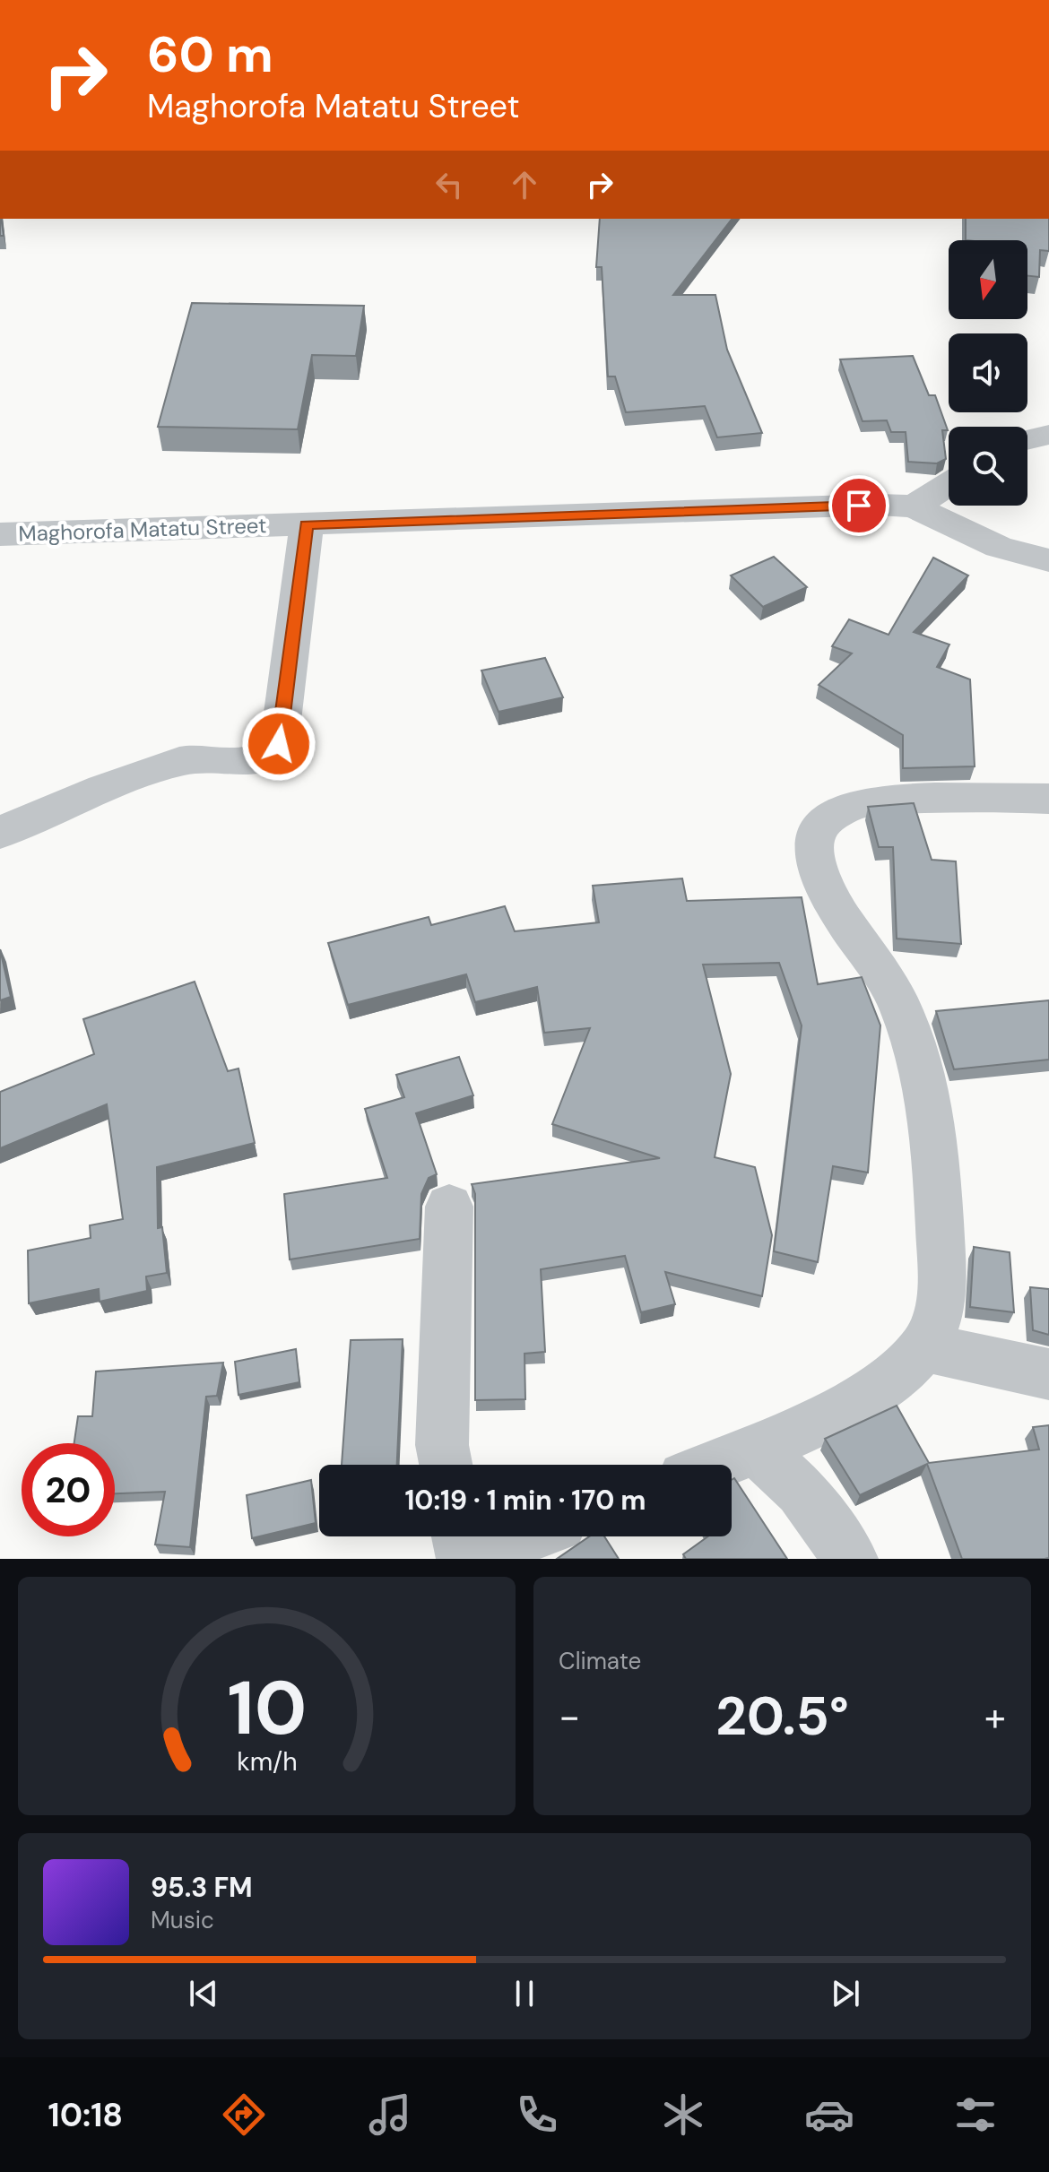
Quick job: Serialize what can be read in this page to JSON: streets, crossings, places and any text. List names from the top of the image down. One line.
{"streets":{"street":["Maghorofa Matatu Street"]},"north":"bottom","page":{"turn":["60 m","Maghorofa Matatu Street"],"limit":"20","trip":"10:19 · 1 min · 170 m","tile":"Climate","heat":["−","20.5°","+"],"song":["95.3 FM","Music"],"tabs":"10:18","gauge":["10","km/h"]}}
